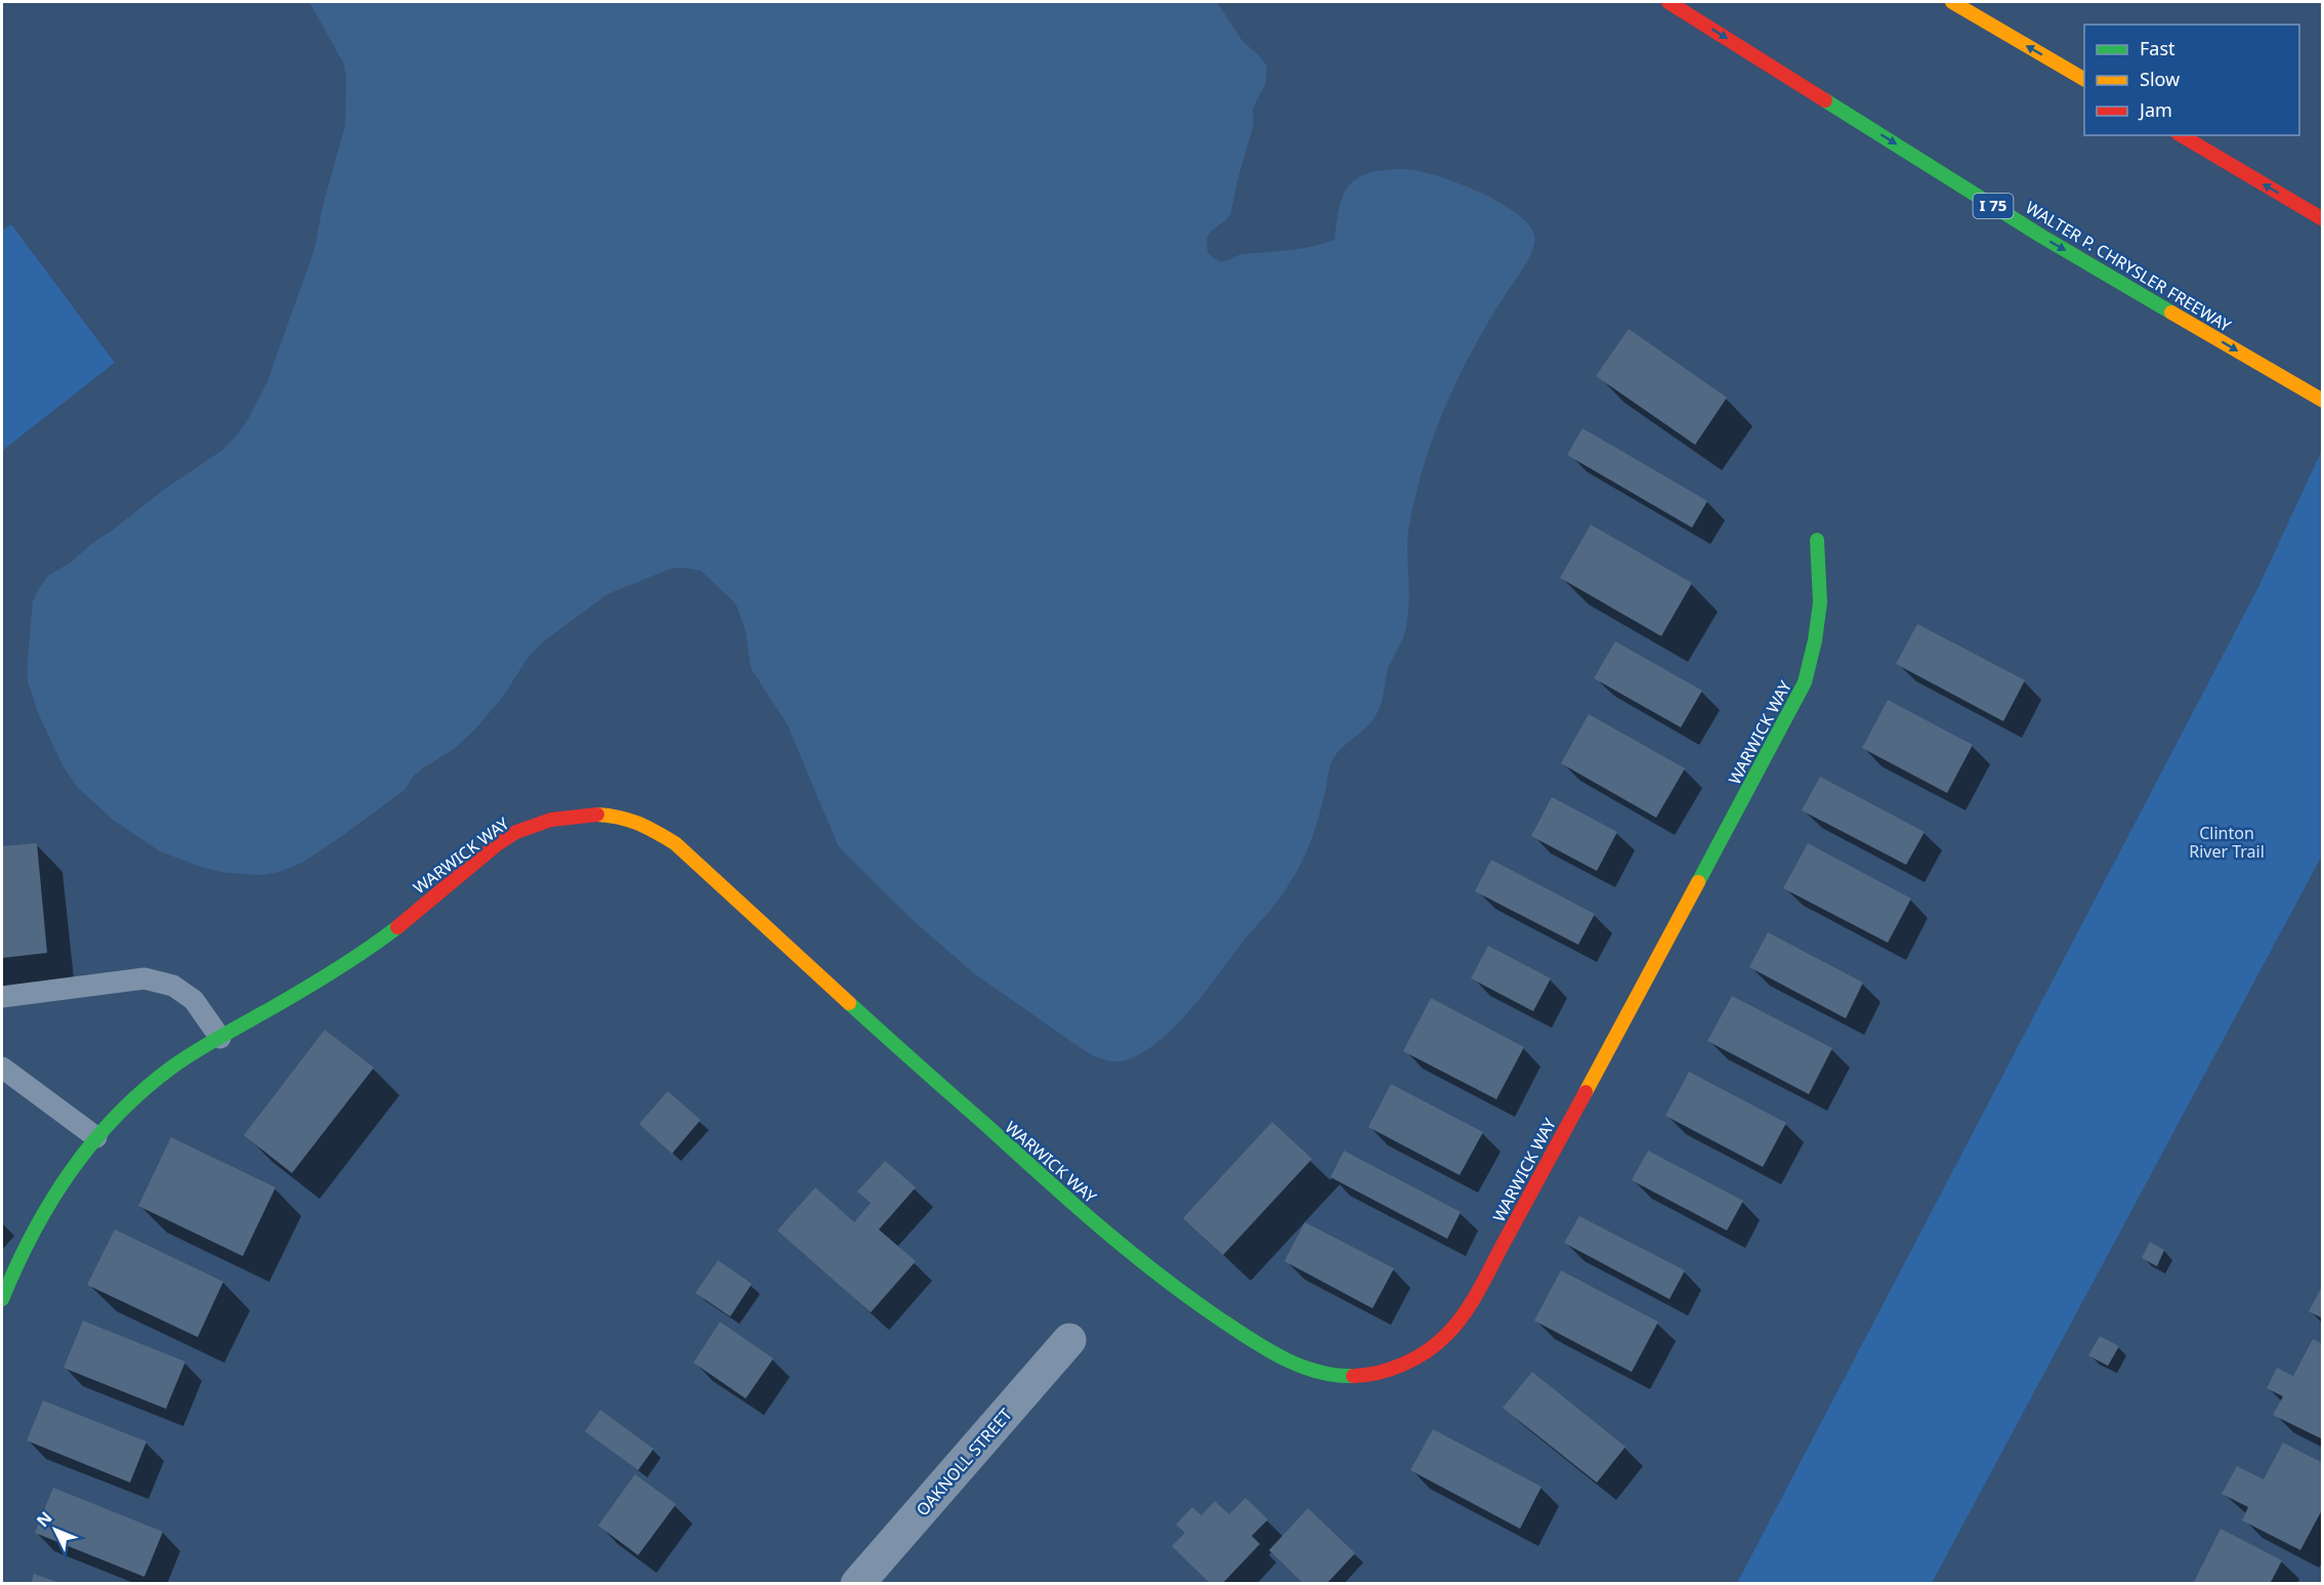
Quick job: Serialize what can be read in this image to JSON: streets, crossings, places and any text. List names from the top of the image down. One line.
{"streets":{"main road":["I 75","WALTER P. CHRYSLER FREEWAY","WARWICK WAY"],"street":["OAKNOLL STREET"]},"one_way":["WALTER P. CHRYSLER FREEWAY"],"parks":["Clinton River Trail"],"legend":["Fast","Slow","Jam"],"north":"top left"}
